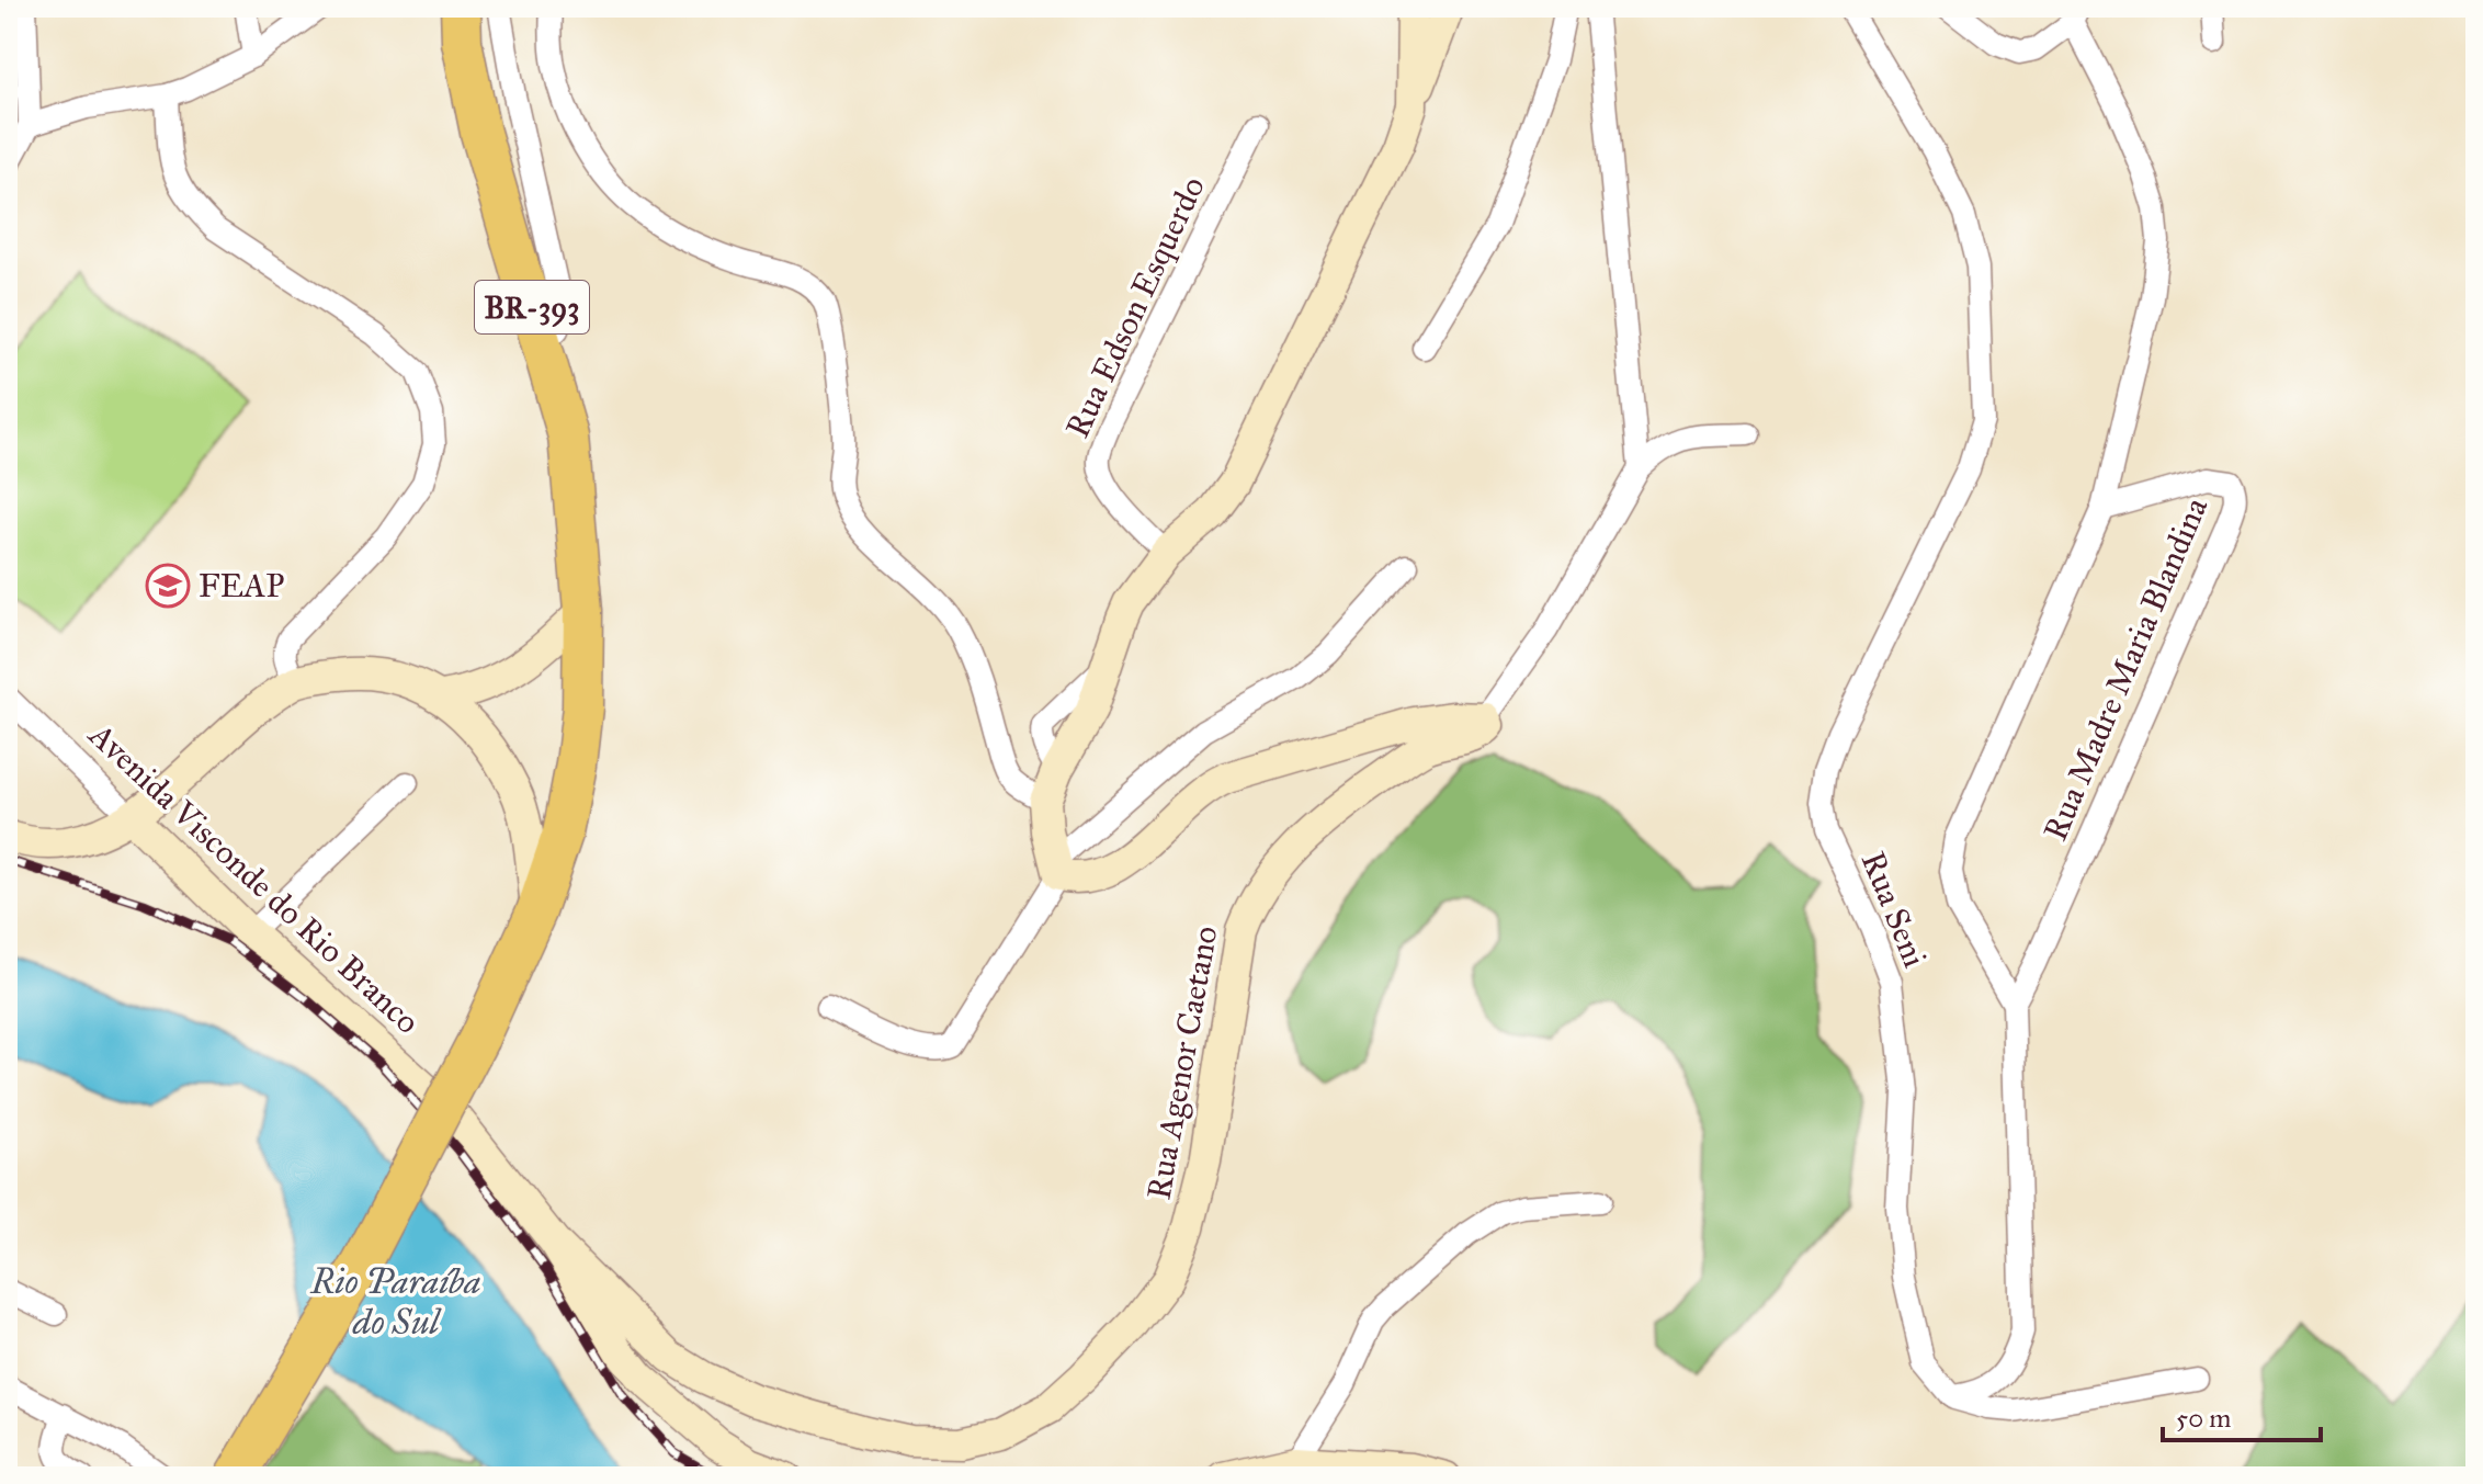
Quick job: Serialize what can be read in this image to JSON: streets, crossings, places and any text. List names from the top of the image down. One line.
{"streets":{"highway":["BR-393"],"street":["Rua Edson Esquerdo","Rua Madre Maria Blandina","Avenida Visconde do Rio Branco","Rua Seni","Rua Agenor Caetano"]},"crossings":[["Rua Madre Maria Blandina","Rua Seni"],["Avenida Visconde do Rio Branco","Rua Agenor Caetano"]],"water":["Rio Paraíba do Sul"],"places":{"school or university":["FEAP"]},"scale_bar":"50 m"}
